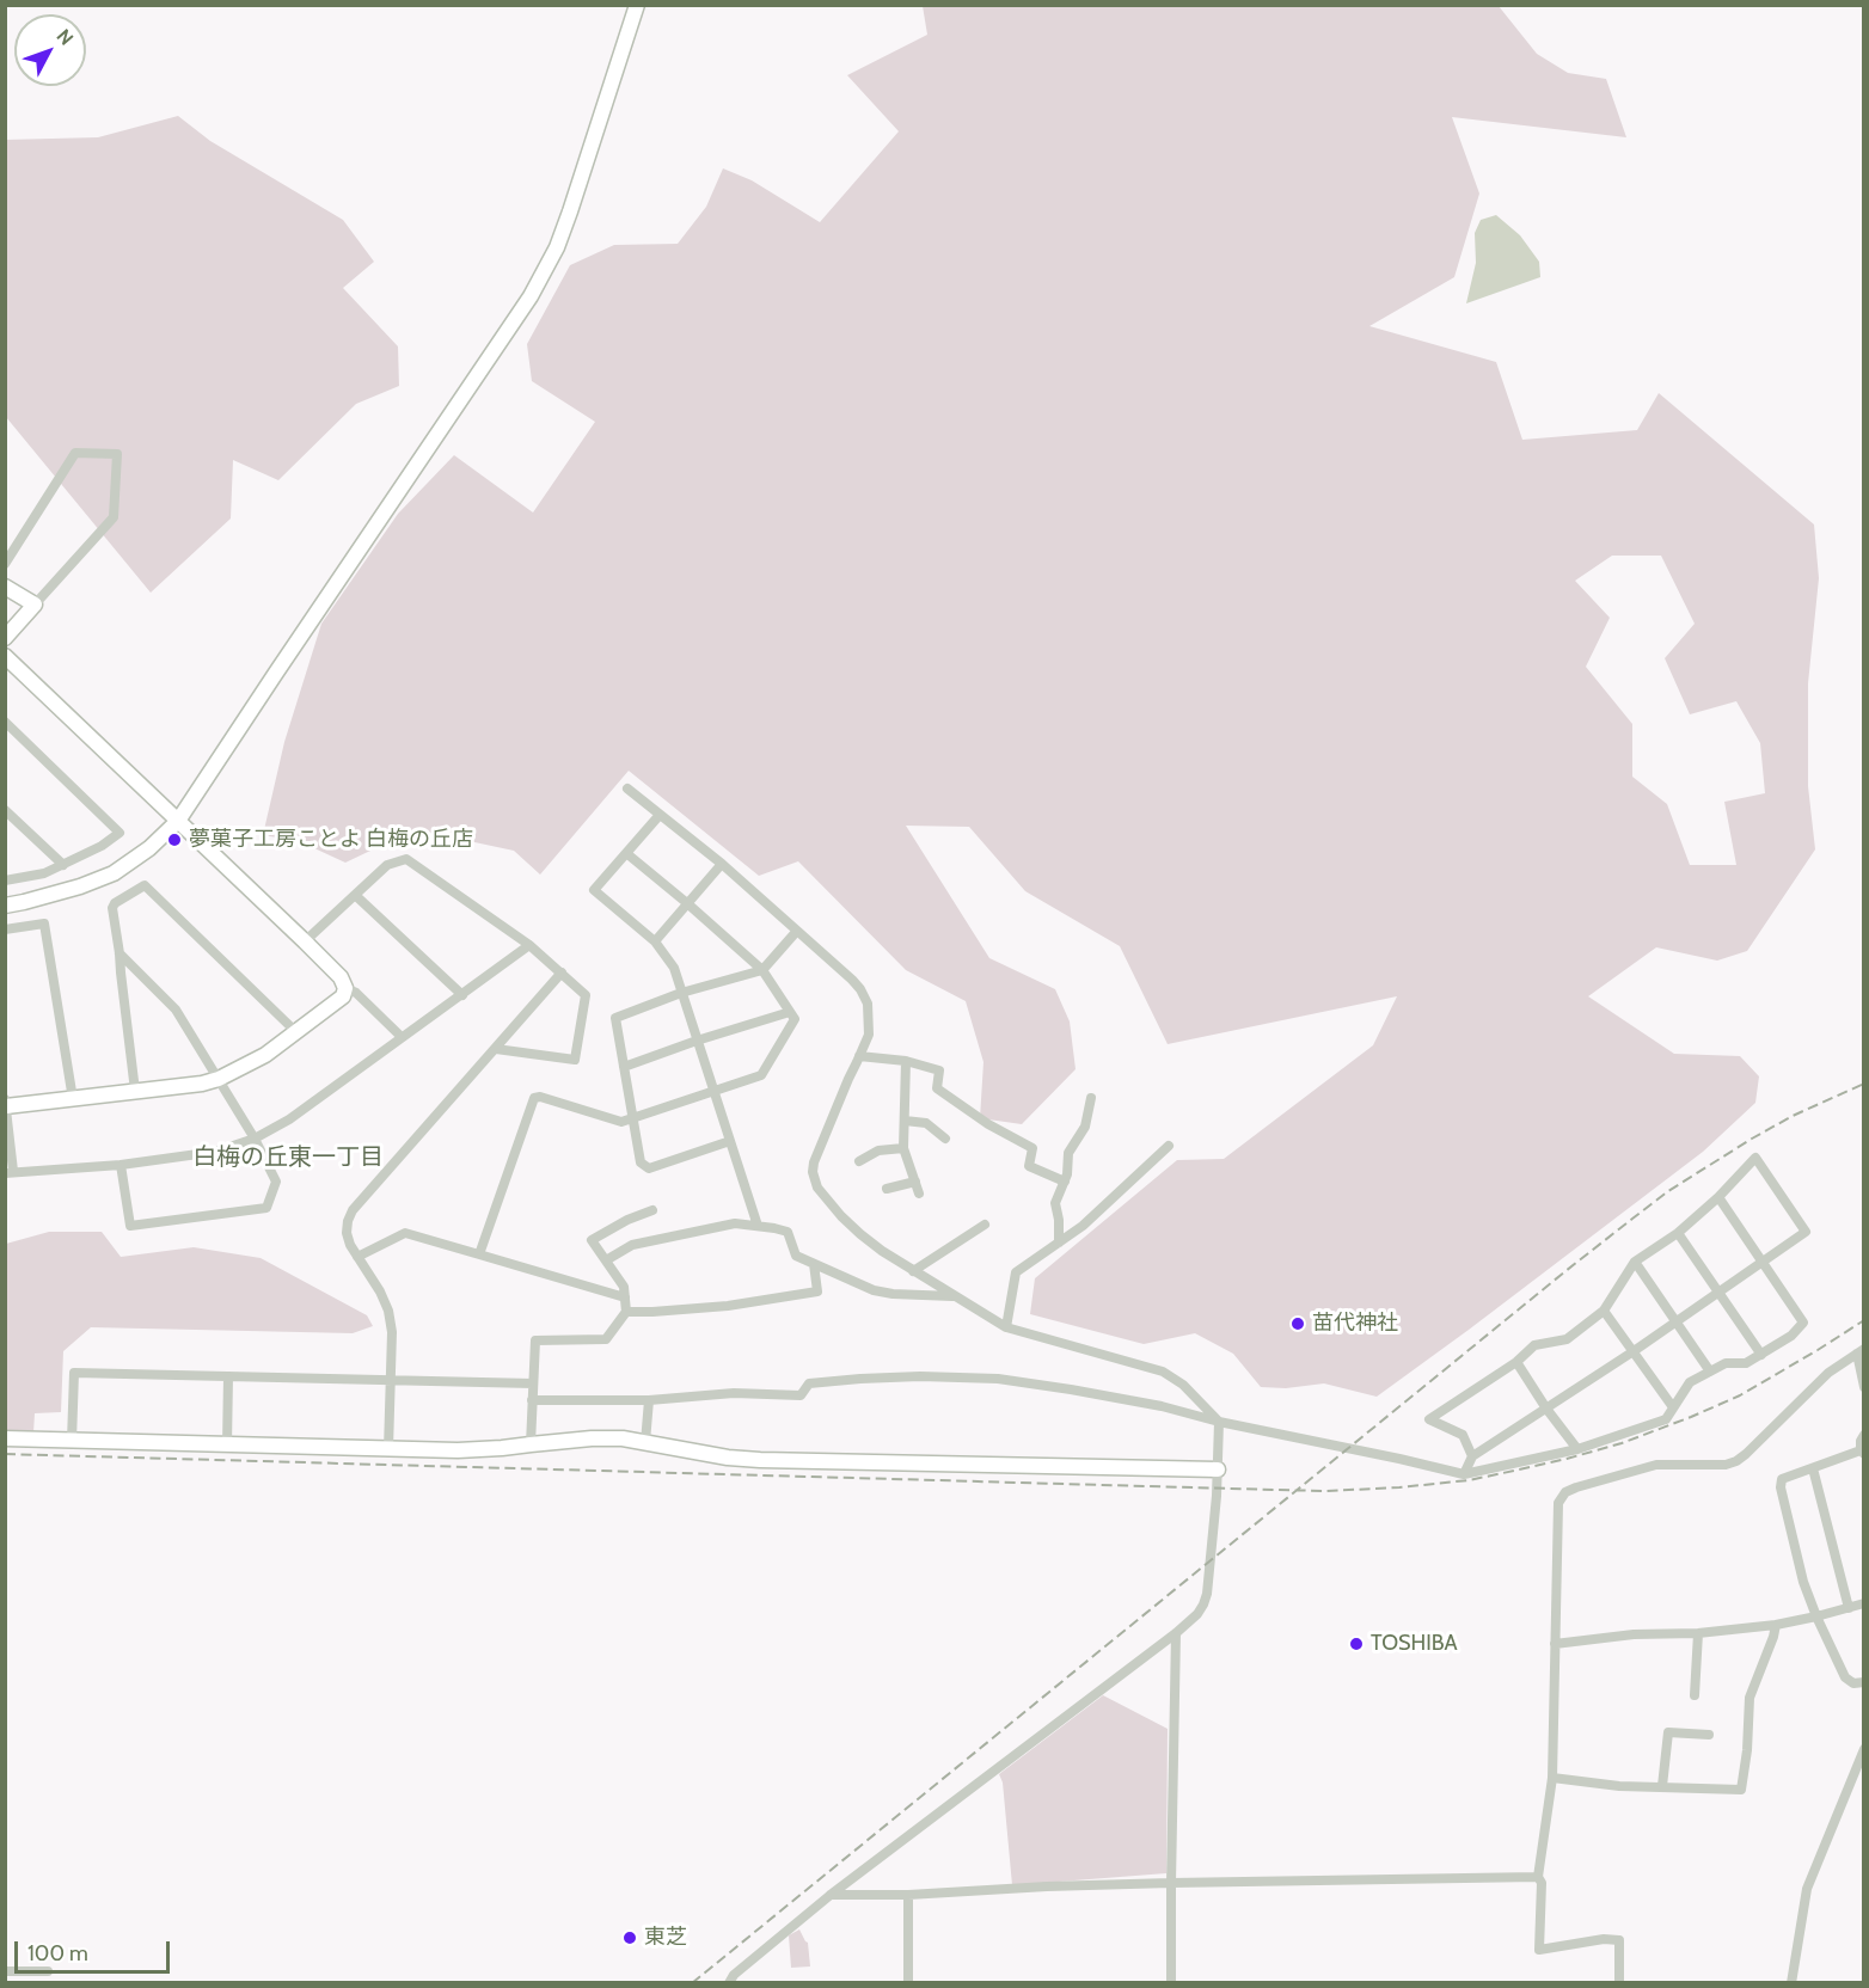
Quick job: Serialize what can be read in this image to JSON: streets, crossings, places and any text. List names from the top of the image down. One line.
{"districts":["白梅の丘東一丁目"],"places":["夢菓子工房ことよ 白梅の丘店","苗代神社","TOSHIBA","東芝"],"scale_bar":"100 m","north":"top right"}
